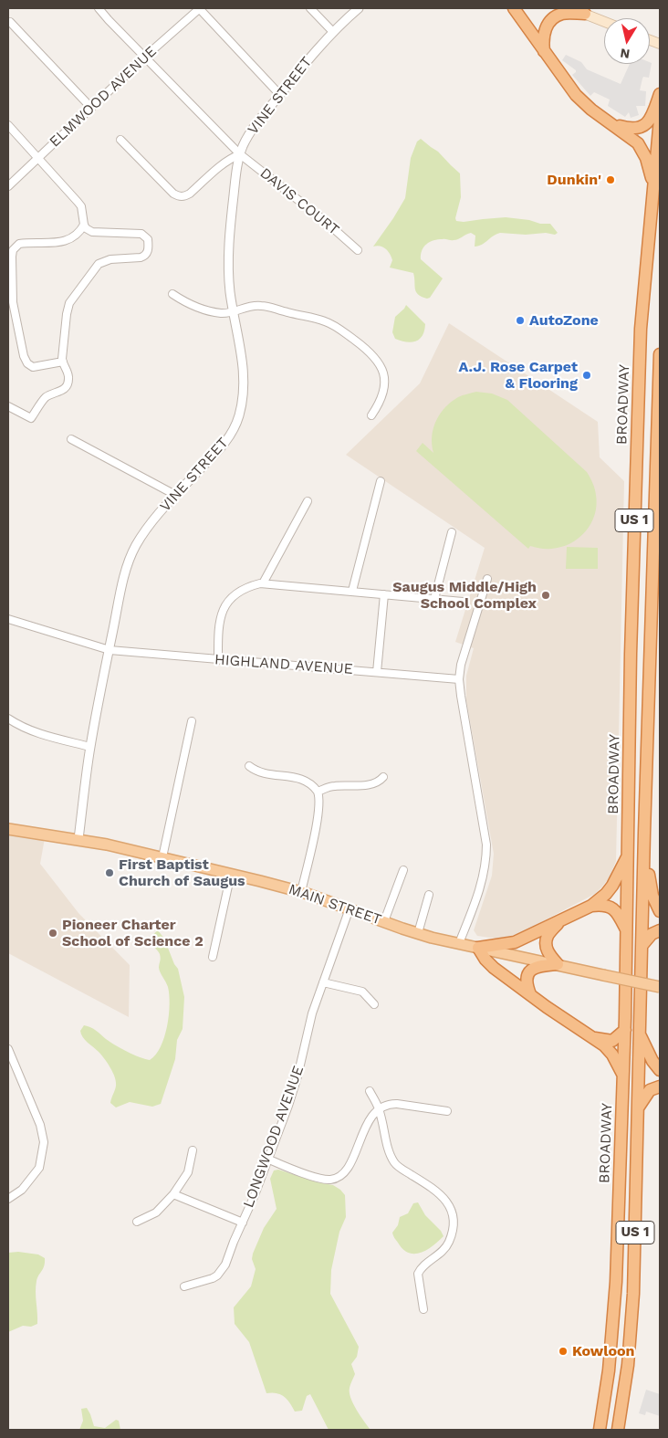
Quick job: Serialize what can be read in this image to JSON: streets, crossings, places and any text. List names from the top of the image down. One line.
{"streets":{"highway":["BROADWAY","US 1"],"main road":["MAIN STREET"],"street":["VINE STREET","ELMWOOD AVENUE","DAVIS COURT","HIGHLAND AVENUE","LONGWOOD AVENUE"]},"crossings":[["VINE STREET","DAVIS COURT"],["VINE STREET","HIGHLAND AVENUE"],["VINE STREET","MAIN STREET"],["ELMWOOD AVENUE","DAVIS COURT"],["MAIN STREET","LONGWOOD AVENUE"]],"places":["Dunkin'","AutoZone","A.J. Rose Carpet & Flooring","Saugus Middle/High School Complex","First Baptist Church of Saugus","Pioneer Charter School of Science 2","Kowloon"],"north":"bottom"}
